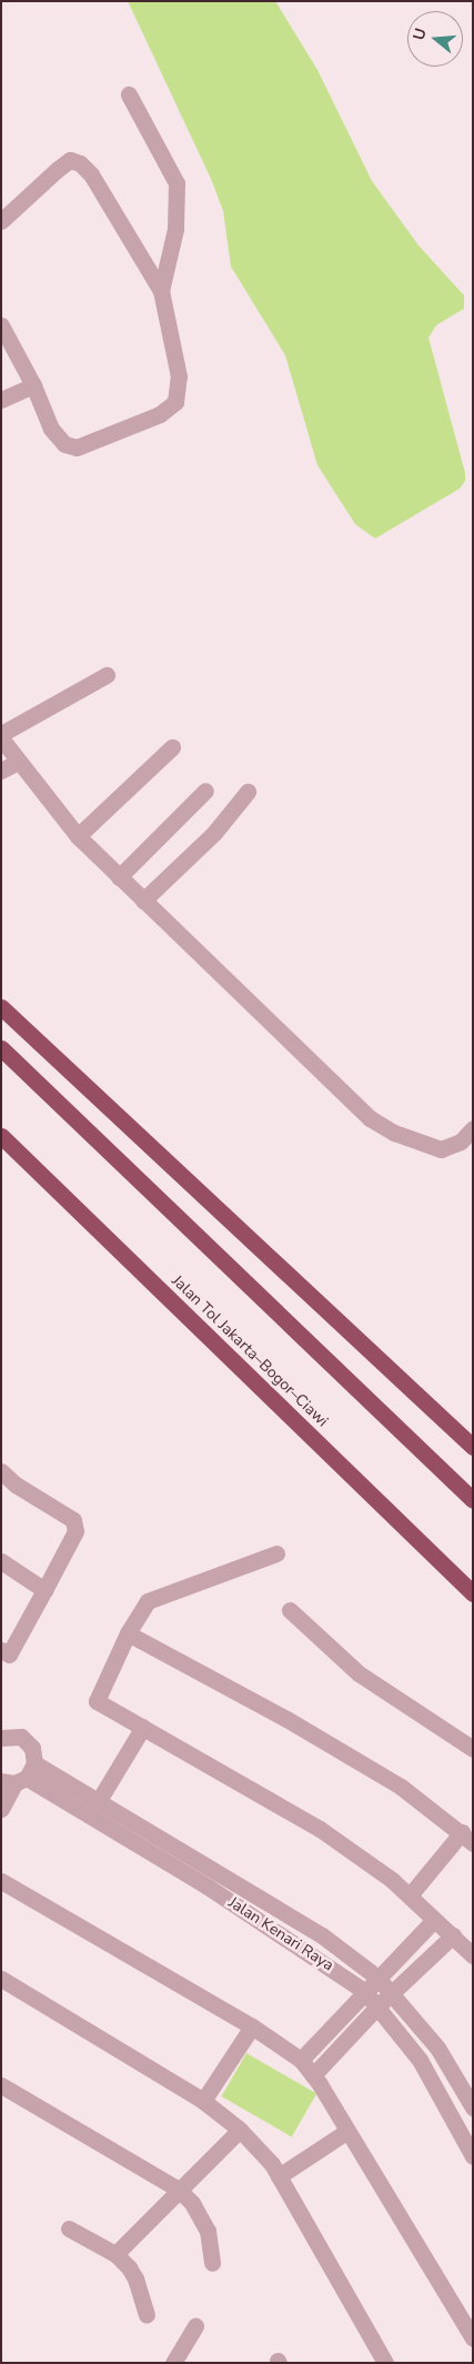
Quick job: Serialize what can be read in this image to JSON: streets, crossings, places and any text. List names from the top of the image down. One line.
{"streets":{"highway":["Jalan Tol Jakarta–Bogor–Ciawi"],"street":["Jalan Kenari Raya"]},"north":"left"}
